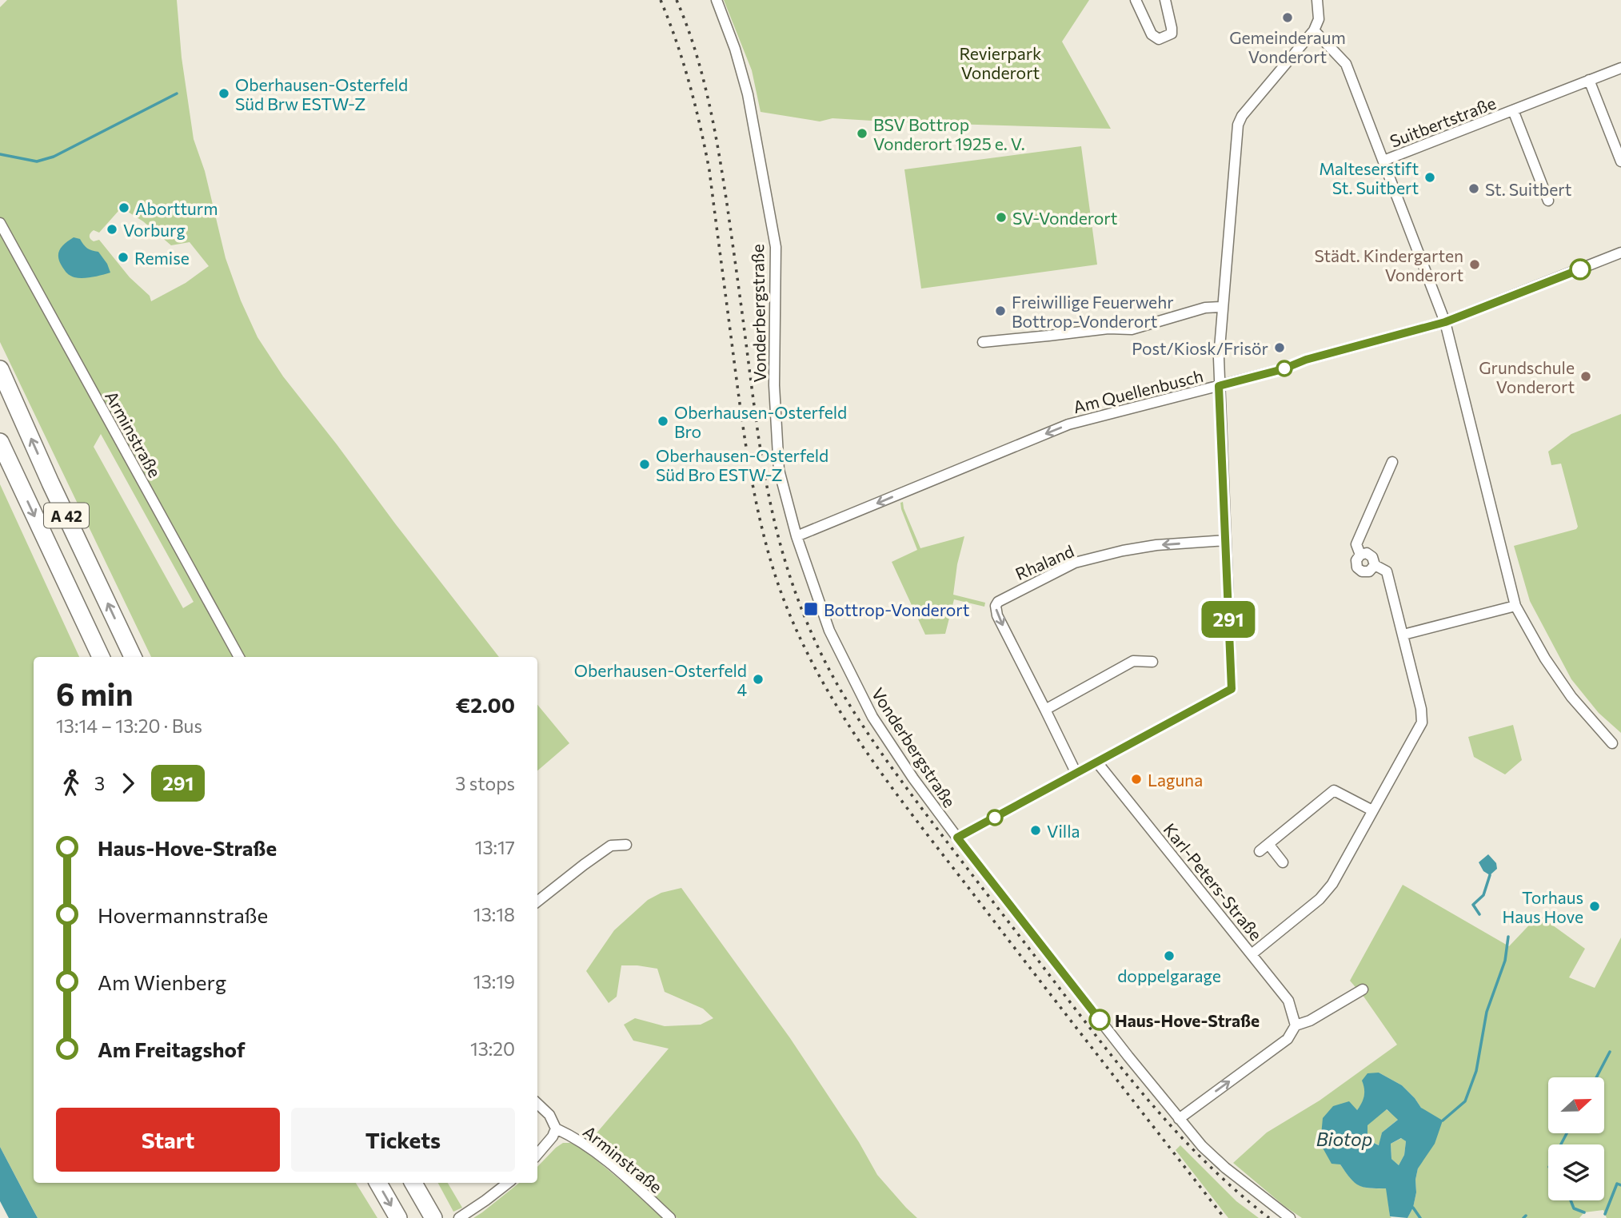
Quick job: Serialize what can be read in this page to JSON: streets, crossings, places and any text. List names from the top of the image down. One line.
{"streets":{"highway":["A 42"],"street":["Suitbertstraße","Vonderbergstraße","Am Quellenbusch","Arminstraße","Rhaland","Karl-Peters-Straße"]},"crossings":[["Vonderbergstraße","Am Quellenbusch"]],"one_way":["Am Quellenbusch"],"water":["Biotop"],"parks":["Revierpark Vonderort"],"places":{"other":["Gemeinderaum Vonderort","Oberhausen-Osterfeld Süd Brw ESTW-Z","BSV Bottrop Vonderort 1925 e. V.","Malteserstift St. Suitbert","St. Suitbert","Abortturm","SV-Vonderort","Vorburg","Remise","Städt. Kindergarten Vonderort","Freiwillige Feuerwehr Bottrop-Vonderort","Post/Kiosk/Frisör","Grundschule Vonderort","Oberhausen-Osterfeld Bro","Oberhausen-Osterfeld Süd Bro ESTW-Z","Oberhausen-Osterfeld 4","Laguna","Villa","Torhaus Haus Hove","doppelgarage","Haus-Hove-Straße"],"transit":["Bottrop-Vonderort"]},"lines":["bus line 291"],"north":"right","page":{"on_map":"291","heading":["6 min","13:14 – 13:20 · Bus","€2.00"],"legs":["3","291","3 stops"],"list":[{"name":"Haus-Hove-Straße","value":"13:17"},{"name":"Hovermannstraße","value":"13:18"},{"name":"Am Wienberg","value":"13:19"},{"name":"Am Freitagshof","value":"13:20"}],"buttons":["Start","Tickets"]}}
